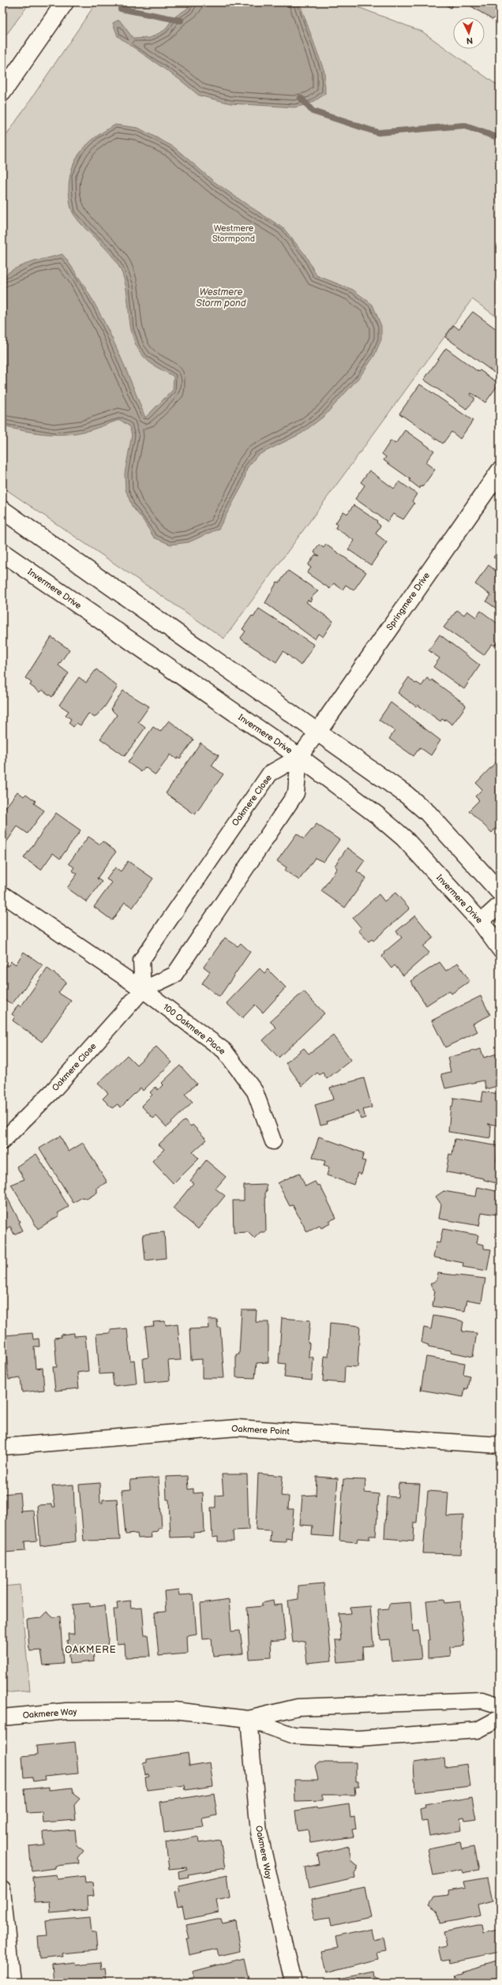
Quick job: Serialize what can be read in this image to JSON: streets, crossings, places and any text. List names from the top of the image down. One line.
{"streets":{"street":["Invermere Drive","Springmere Drive","Oakmere Close","100 Oakmere Place","Oakmere Point","Oakmere Way"]},"crossings":[["Invermere Drive","Oakmere Close"],["Oakmere Close","100 Oakmere Place"]],"districts":["OAKMERE"],"water":["Westmere Storm pond"],"parks":["Westmere Stormpond"],"north":"bottom"}
